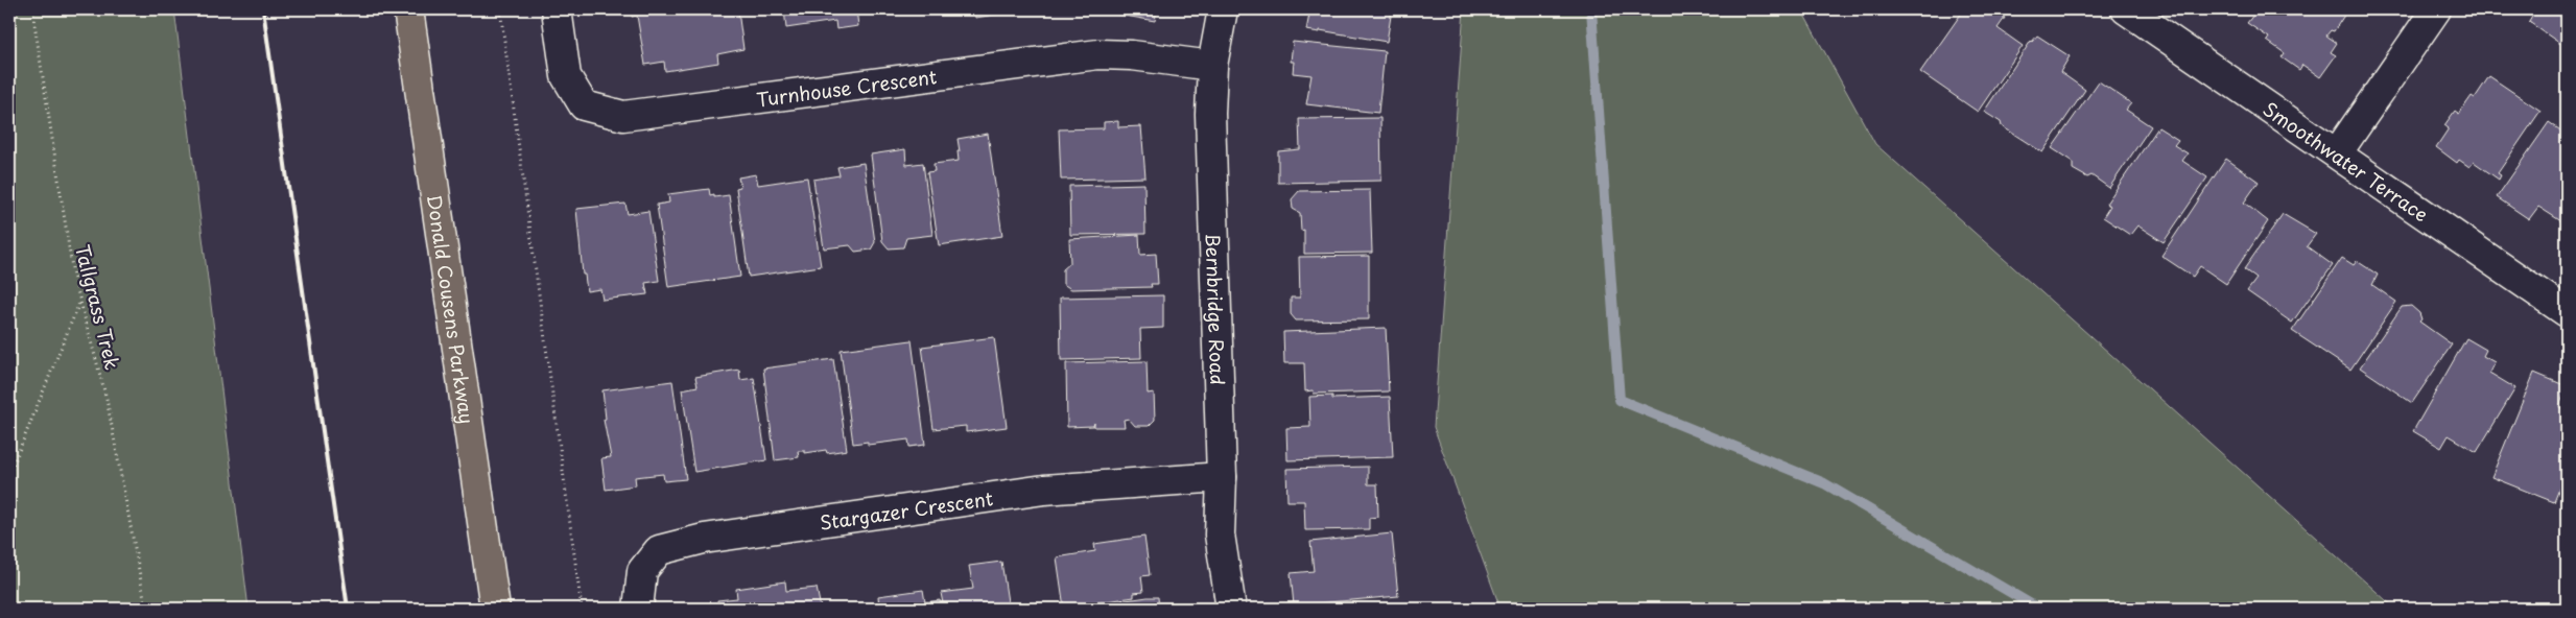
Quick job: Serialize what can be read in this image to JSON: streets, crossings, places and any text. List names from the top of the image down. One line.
{"streets":{"main road":["Donald Cousens Parkway"],"street":["Turnhouse Crescent","Smoothwater Terrace","Bernbridge Road","Stargazer Crescent"],"path":["Tallgrass Trek"]},"crossings":[["Turnhouse Crescent","Bernbridge Road"],["Bernbridge Road","Stargazer Crescent"]]}
